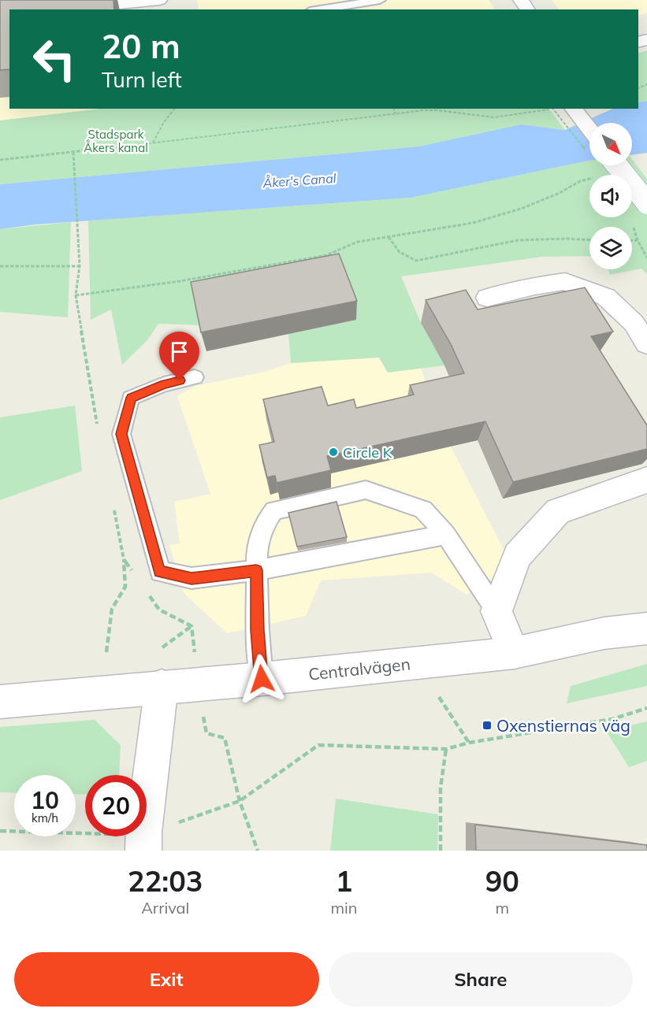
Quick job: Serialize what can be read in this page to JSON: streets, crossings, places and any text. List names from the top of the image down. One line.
{"streets":{"street":["Centralvägen"]},"water":["Åker's Canal"],"parks":["Stadspark Åkers kanal"],"places":{"other":["Circle K"],"transit":["Oxenstiernas väg"]},"north":"bottom right","page":{"turn":["20 m","Turn left"],"speed":"10 km/h","limit":"20","eta":["22:03","Arrival","1","min","90","m"],"buttons":["Exit","Share"]}}
